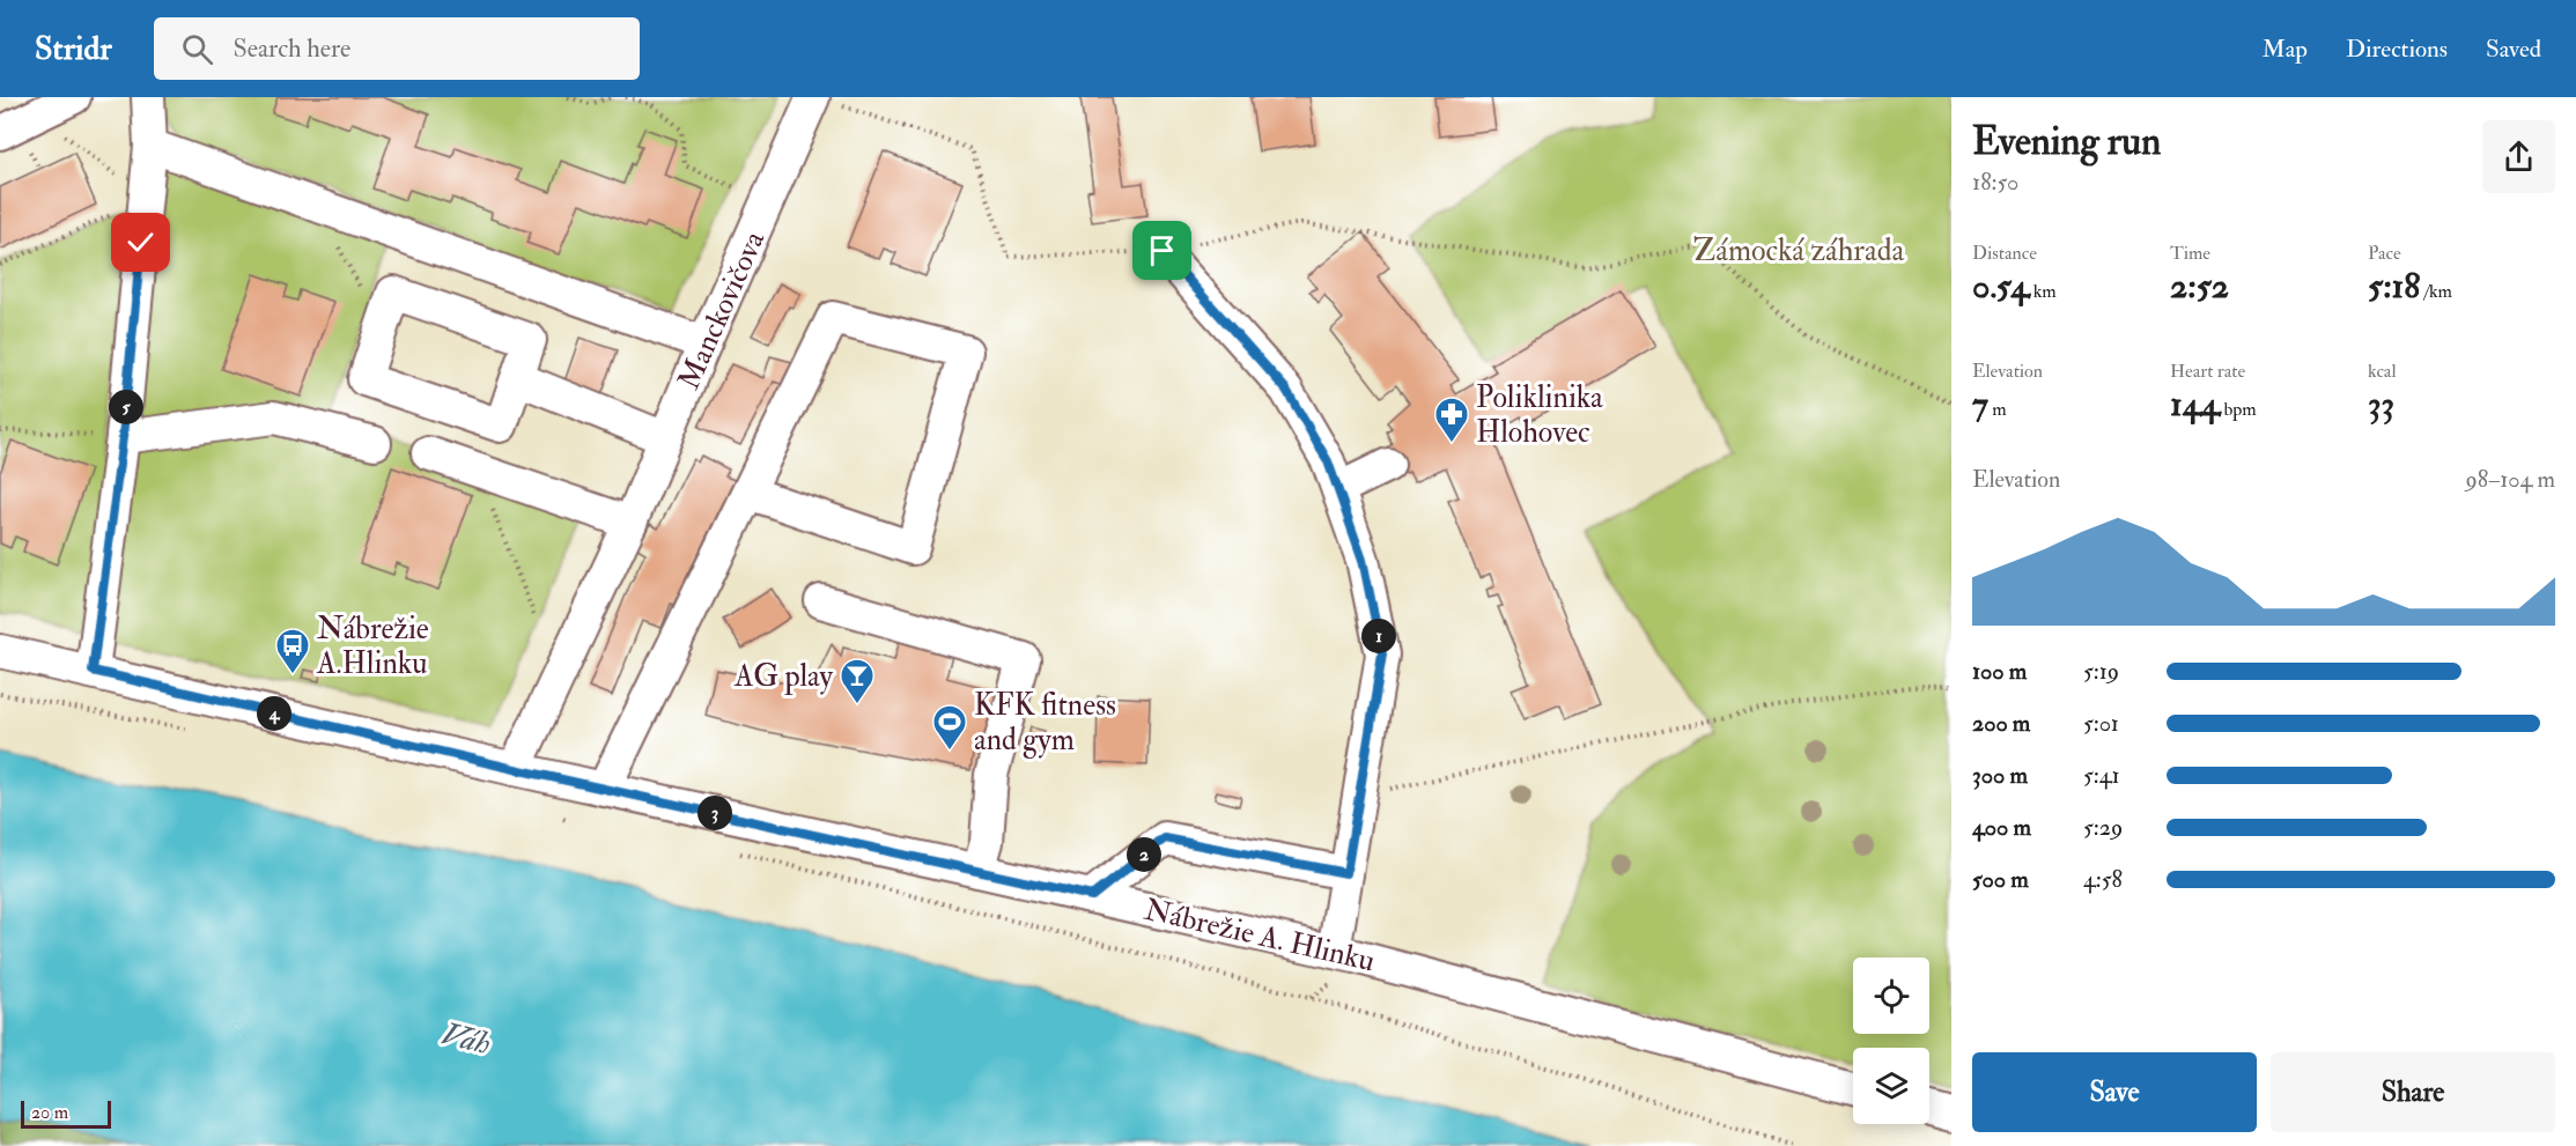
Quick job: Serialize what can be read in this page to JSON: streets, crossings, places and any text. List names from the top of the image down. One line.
{"streets":{"street":["Manckovičova","Nábrežie A. Hlinku"]},"crossings":[["Manckovičova","Nábrežie A. Hlinku"]],"water":["Váh"],"parks":["Zámocká záhrada"],"places":{"pharmacy":["Poliklinika Hlohovec"],"bus stop":["Nábrežie A.Hlinku"],"bar":["AG play"],"sports":["KFK fitness and gym"]},"scale_bar":"20 m","page":{"header":"Stridr","search":"Search here","nav":["Map","Directions","Saved"],"heading":["Evening run","18:50"],"stats":[["Distance","0.54 km"],["Time","2:52"],["Pace","5:18 /km"],["Elevation","7 m"],["Heart rate","144 bpm"],["kcal","33"]],"pins":["5","1","4","3","2"],"chart":["Elevation","98–104 m"],"list":[{"name":"100 m","note":"5:19"},{"name":"200 m","note":"5:01"},{"name":"300 m","note":"5:41"},{"name":"400 m","note":"5:29"},{"name":"500 m","note":"4:58"}],"buttons":["Save","Share"],"scale":"20 m"}}
